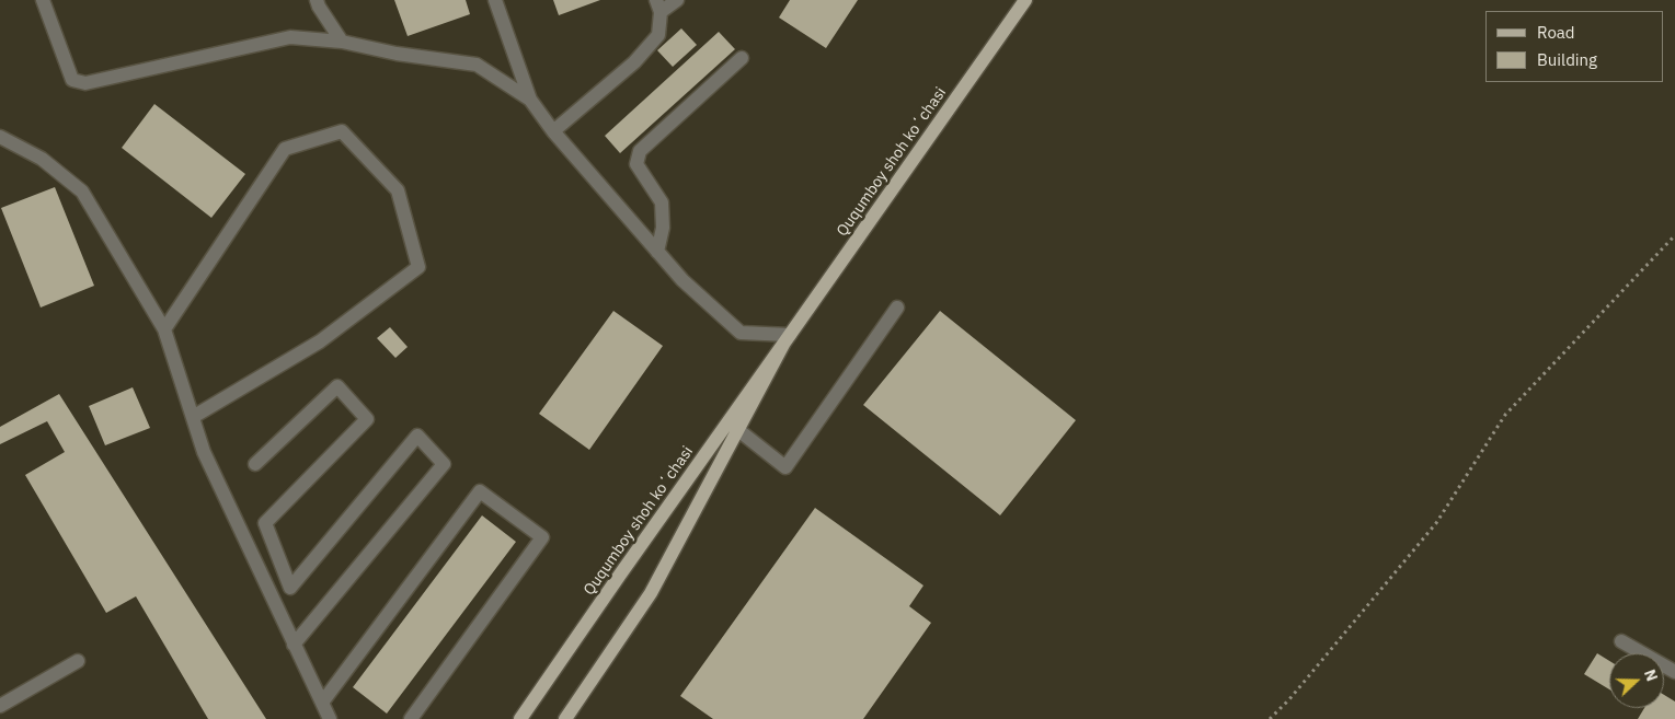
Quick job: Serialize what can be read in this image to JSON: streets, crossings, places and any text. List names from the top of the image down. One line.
{"streets":{"main road":["Ququmboy shoh koʻchasi"]},"legend":["Road","Building"],"north":"right"}
